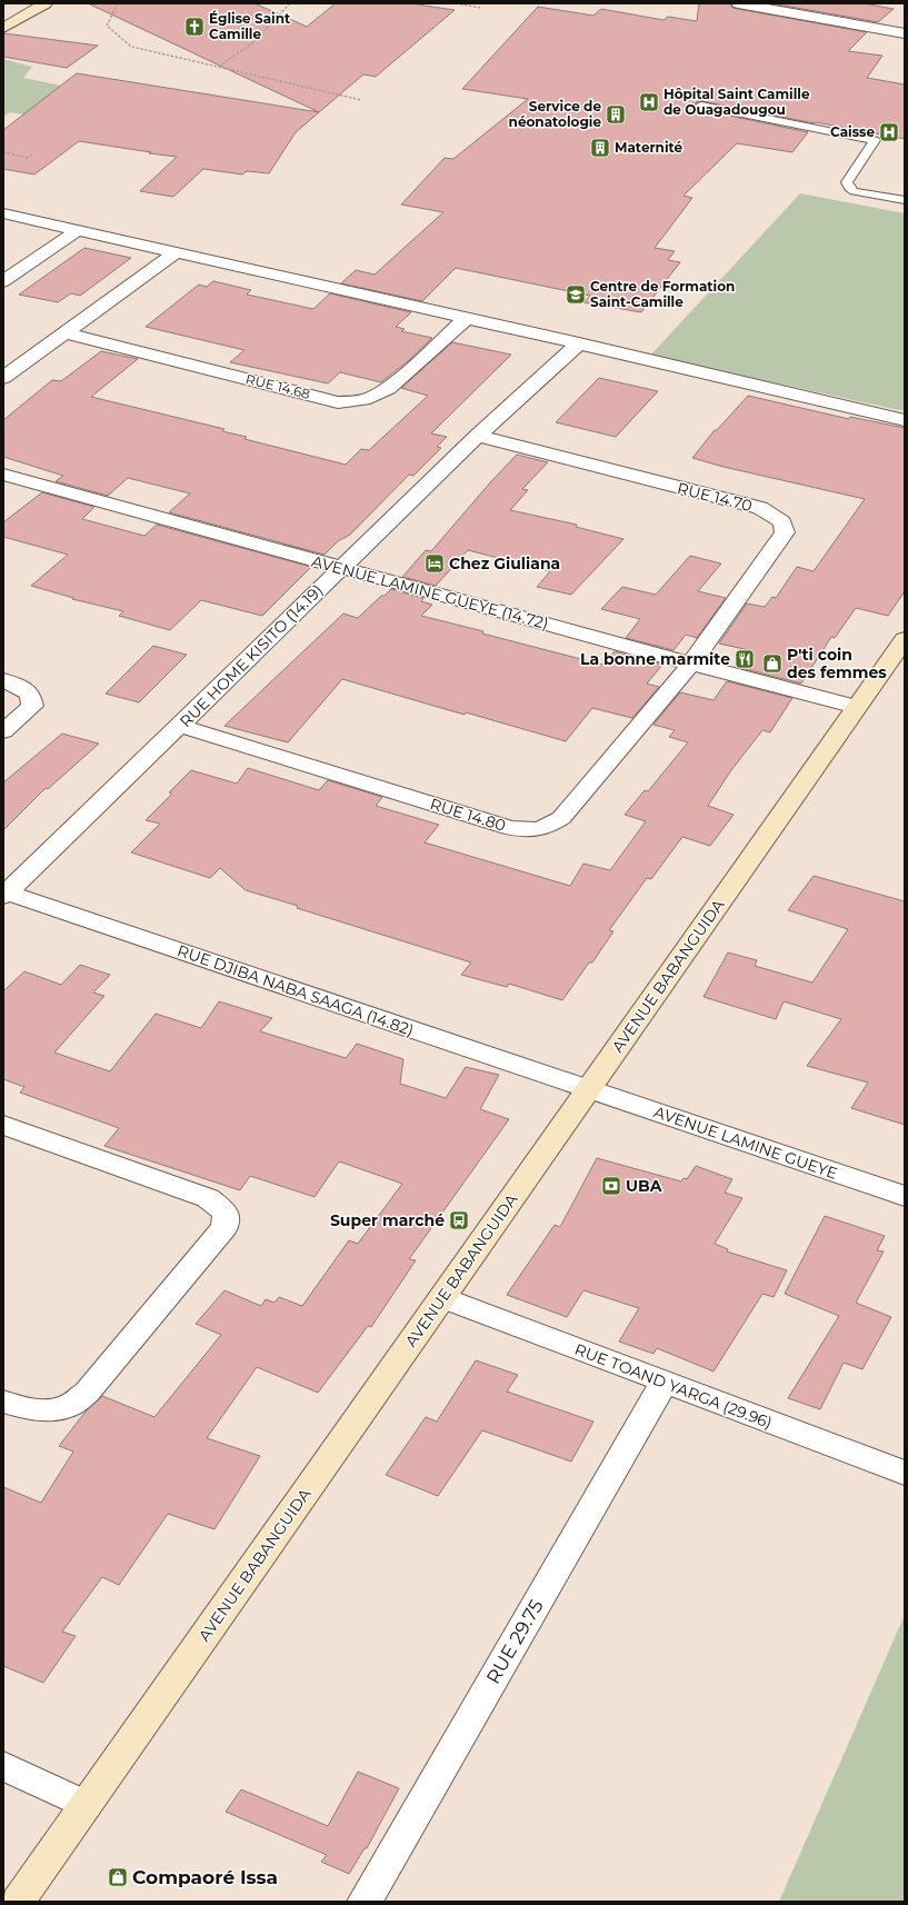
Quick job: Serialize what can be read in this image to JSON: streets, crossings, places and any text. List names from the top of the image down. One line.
{"streets":{"street":["RUE 14.68","RUE 14.70","AVENUE LAMINE GUEYE (14.72)","RUE HOME KISITO (14.19)","RUE 14.80","AVENUE BABANGUIDA","RUE DJIBA NABA SAAGA (14.82)","AVENUE LAMINE GUEYE","RUE TOAND YARGA (29.96)","RUE 29.75"]},"crossings":[["RUE 14.70","AVENUE LAMINE GUEYE (14.72)"],["RUE 14.70","RUE HOME KISITO (14.19)"],["RUE 14.70","RUE 14.80"],["AVENUE LAMINE GUEYE (14.72)","RUE HOME KISITO (14.19)"],["AVENUE LAMINE GUEYE (14.72)","RUE 14.80"],["AVENUE LAMINE GUEYE (14.72)","AVENUE BABANGUIDA"],["RUE HOME KISITO (14.19)","RUE 14.80"],["RUE HOME KISITO (14.19)","RUE DJIBA NABA SAAGA (14.82)"],["AVENUE BABANGUIDA","RUE DJIBA NABA SAAGA (14.82)"],["AVENUE BABANGUIDA","AVENUE LAMINE GUEYE"],["AVENUE BABANGUIDA","RUE TOAND YARGA (29.96)"],["RUE DJIBA NABA SAAGA (14.82)","AVENUE LAMINE GUEYE"],["RUE TOAND YARGA (29.96)","RUE 29.75"]],"places":{"church":["Église Saint Camille"],"hospital":["Hôpital Saint Camille de Ouagadougou","Caisse"],"building":["Service de néonatologie","Maternité"],"school or university":["Centre de Formation Saint-Camille"],"hotel":["Chez Giuliana"],"restaurant":["La bonne marmite"],"shop":["P'ti coin des femmes","Compaoré Issa"],"bank":["UBA"],"bus stop":["Super marché"]}}
